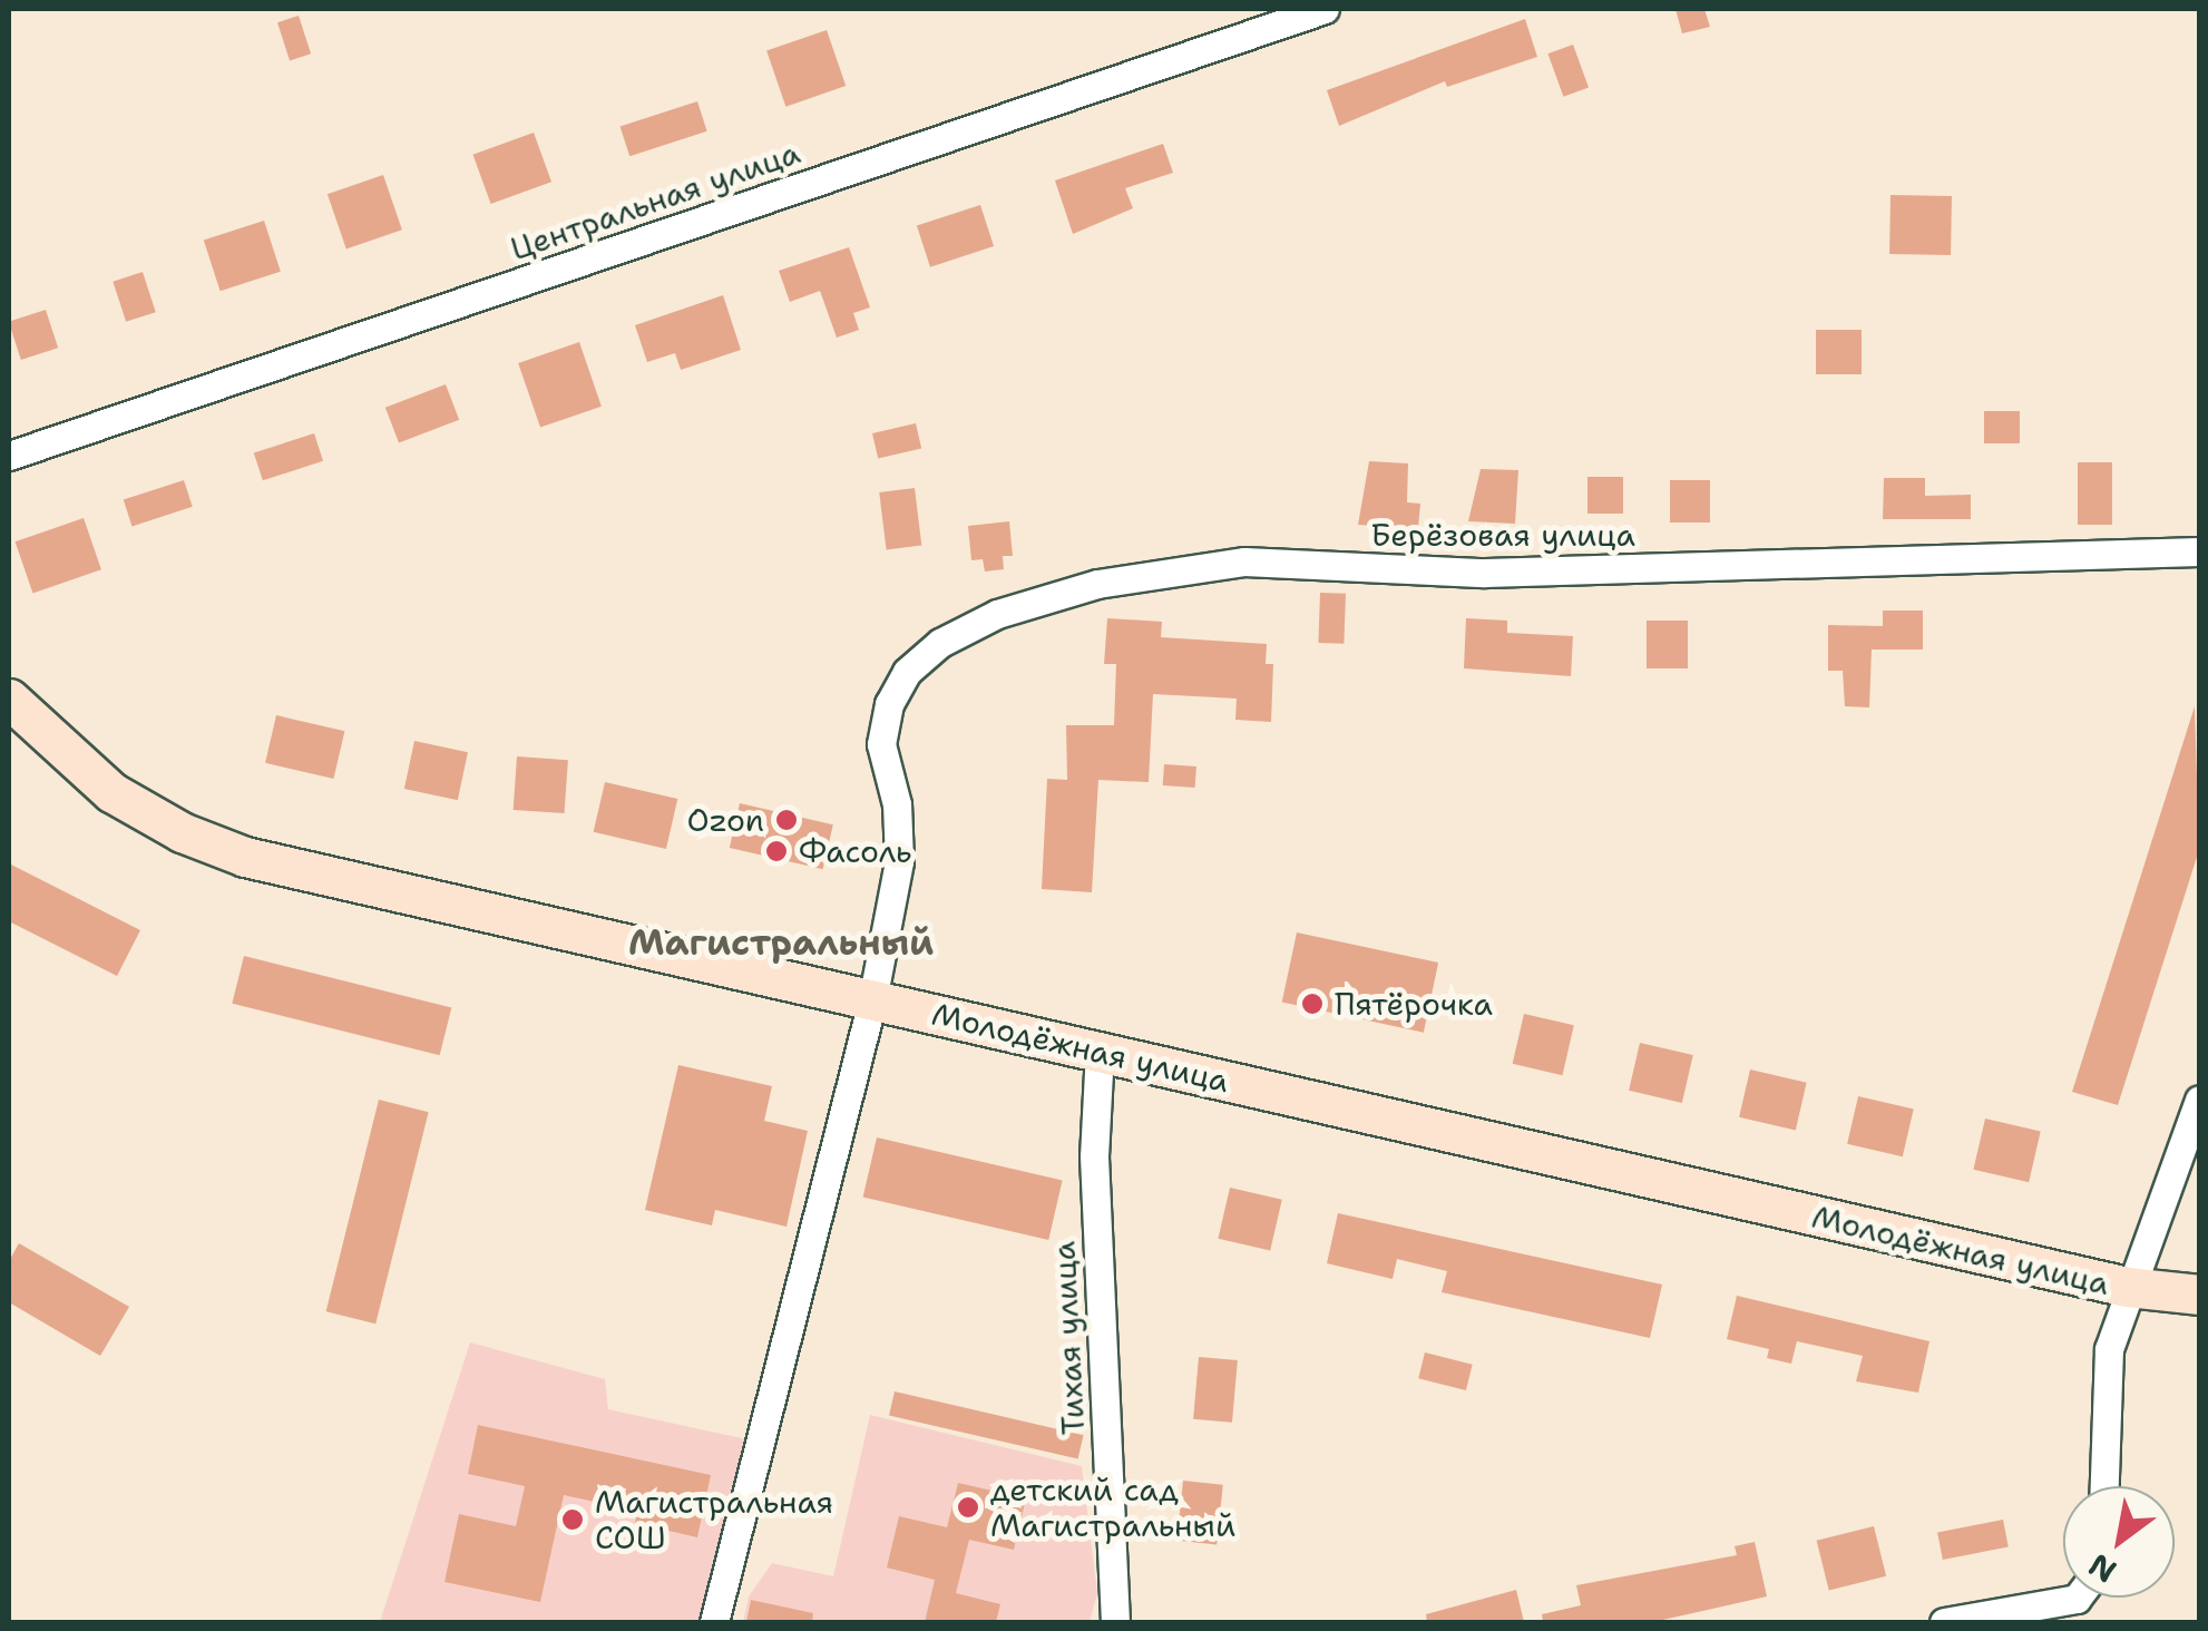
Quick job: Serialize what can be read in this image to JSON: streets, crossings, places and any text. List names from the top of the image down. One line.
{"streets":{"street":["Центральная улица","Берёзовая улица","Молодёжная улица","Тихая улица"]},"crossings":[["Берёзовая улица","Молодёжная улица"],["Молодёжная улица","Тихая улица"]],"districts":["Магистральный"],"places":["Ozon","Фасоль","Пятёрочка","детский сад Магистральный","Магистральная СОШ"],"north":"bottom left"}
